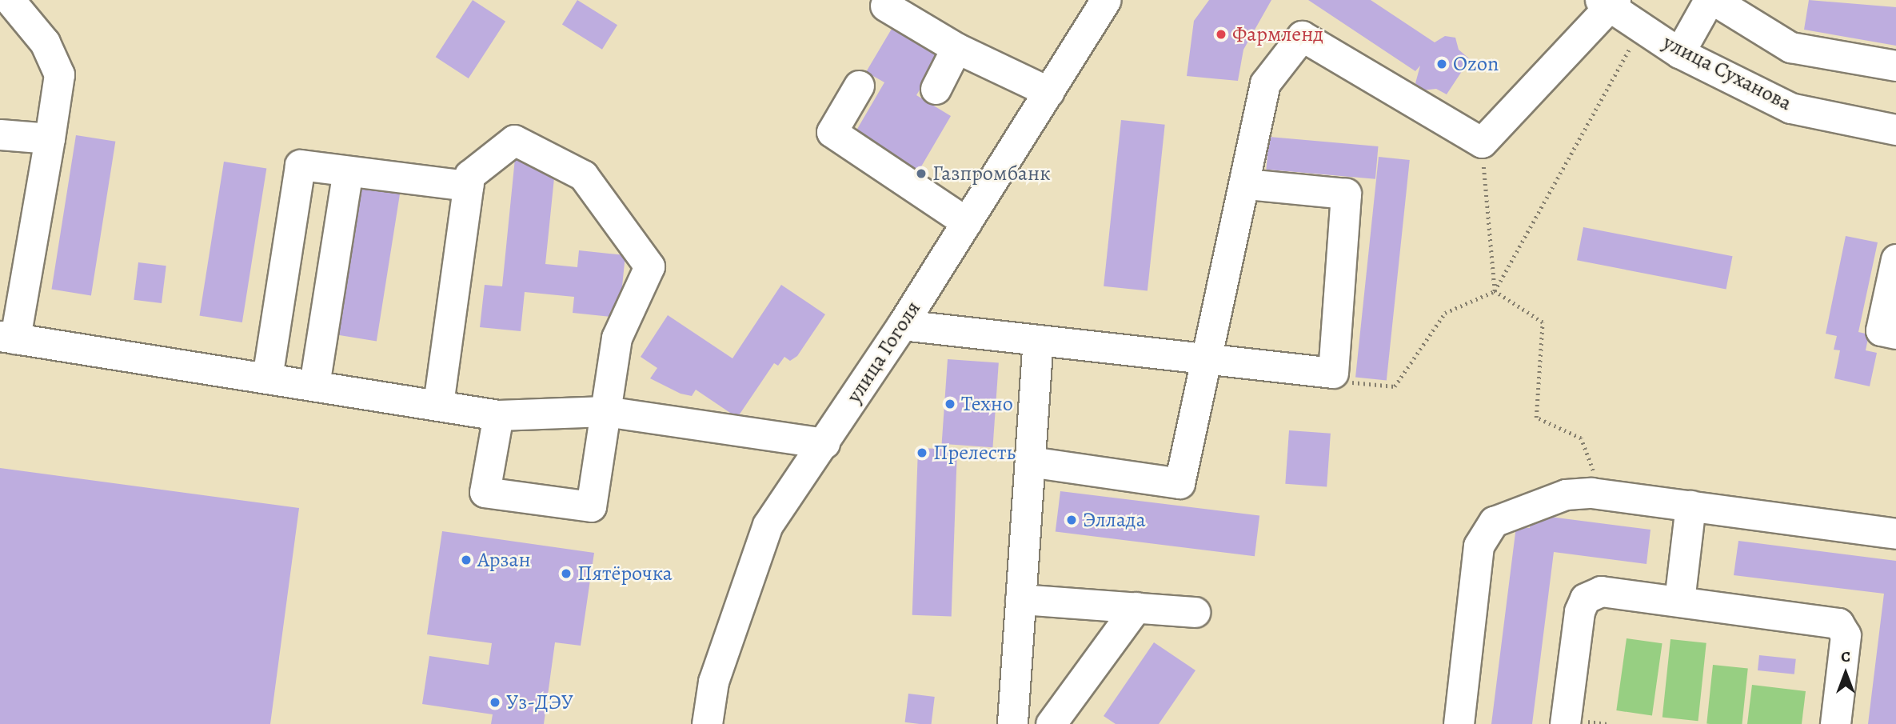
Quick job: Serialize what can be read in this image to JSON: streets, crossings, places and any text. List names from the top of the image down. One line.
{"streets":{"street":["улица Суханова","улица Гоголя"]},"places":["Фармленд","Ozon","Газпромбанк","Техно","Прелесть","Эллада","Арзан","Пятёрочка","Уз-ДЭУ"],"north":"top"}
